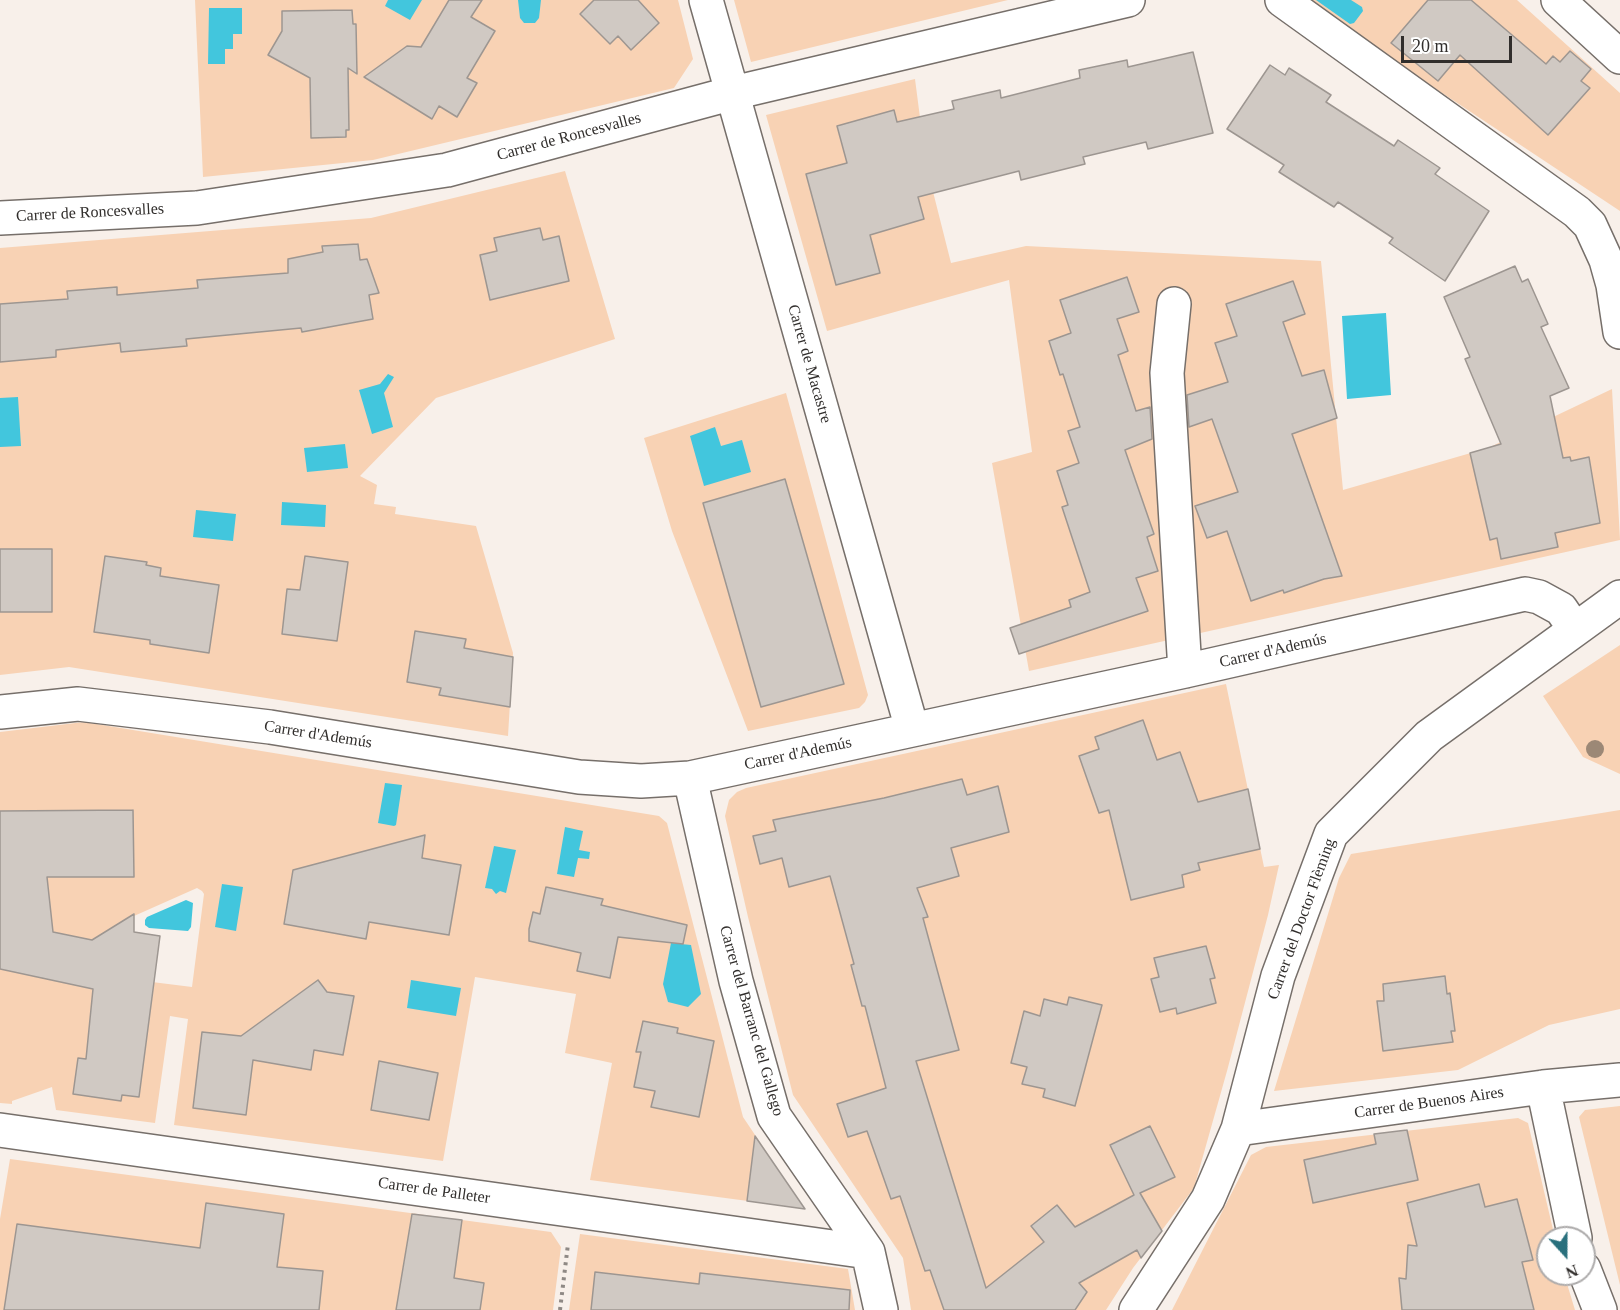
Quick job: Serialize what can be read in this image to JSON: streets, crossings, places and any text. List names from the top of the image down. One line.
{"streets":{"street":["Carrer de Roncesvalles","Carrer de Macastre","Carrer d'Ademús","Carrer del Doctor Flèming","Carrer del Barranc del Gallego","Carrer de Buenos Aires","Carrer de Palleter"]},"crossings":[["Carrer de Roncesvalles","Carrer de Macastre"],["Carrer de Macastre","Carrer d'Ademús"],["Carrer d'Ademús","Carrer del Doctor Flèming"],["Carrer d'Ademús","Carrer del Barranc del Gallego"],["Carrer del Doctor Flèming","Carrer de Buenos Aires"],["Carrer del Barranc del Gallego","Carrer de Palleter"]],"scale_bar":"20 m","north":"bottom"}
